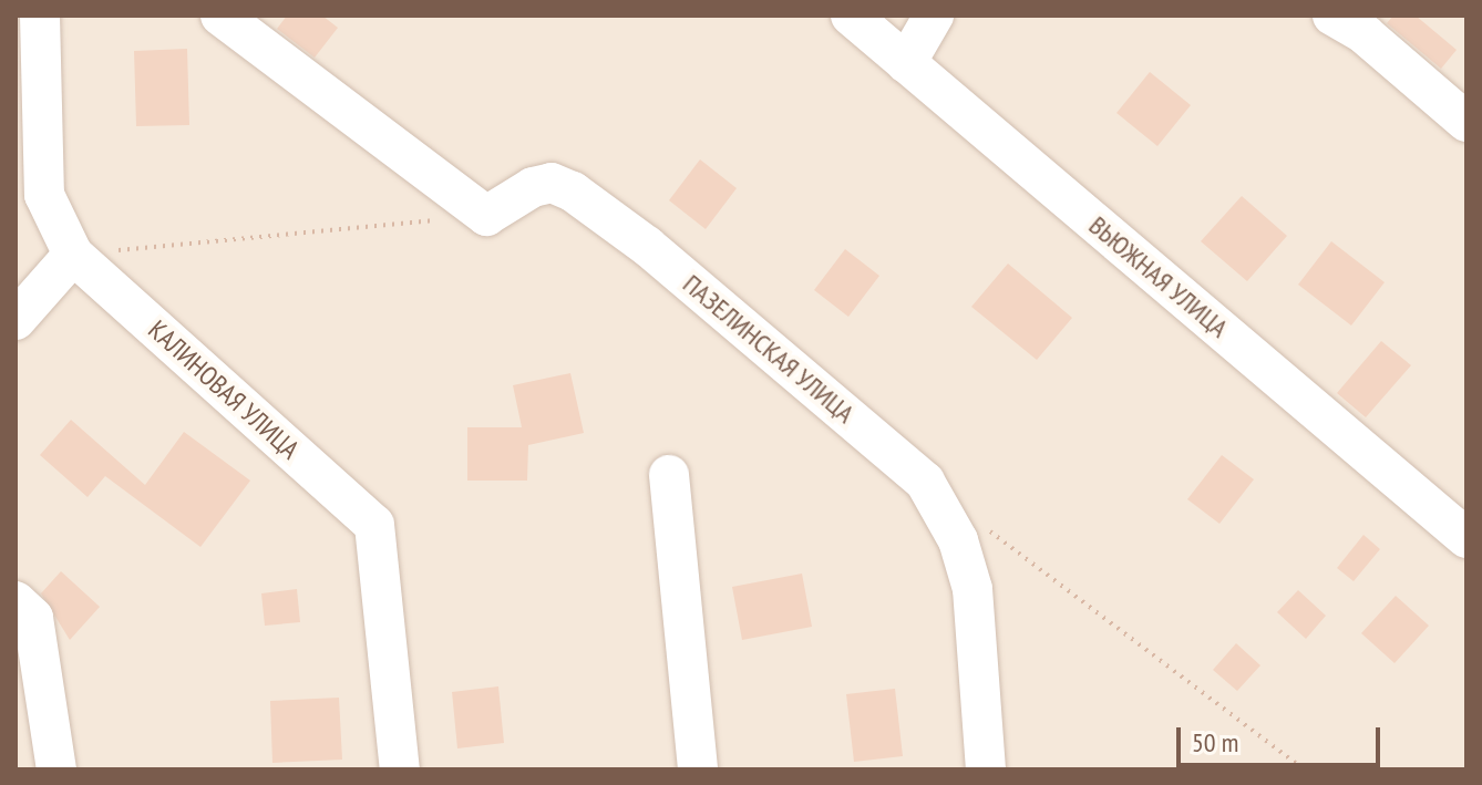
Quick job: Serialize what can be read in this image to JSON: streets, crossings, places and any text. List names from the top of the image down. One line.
{"streets":{"street":["ВЬЮЖНАЯ УЛИЦА","ПАЗЕЛИНСКАЯ УЛИЦА","КАЛИНОВАЯ УЛИЦА"]},"scale_bar":"50 m"}
